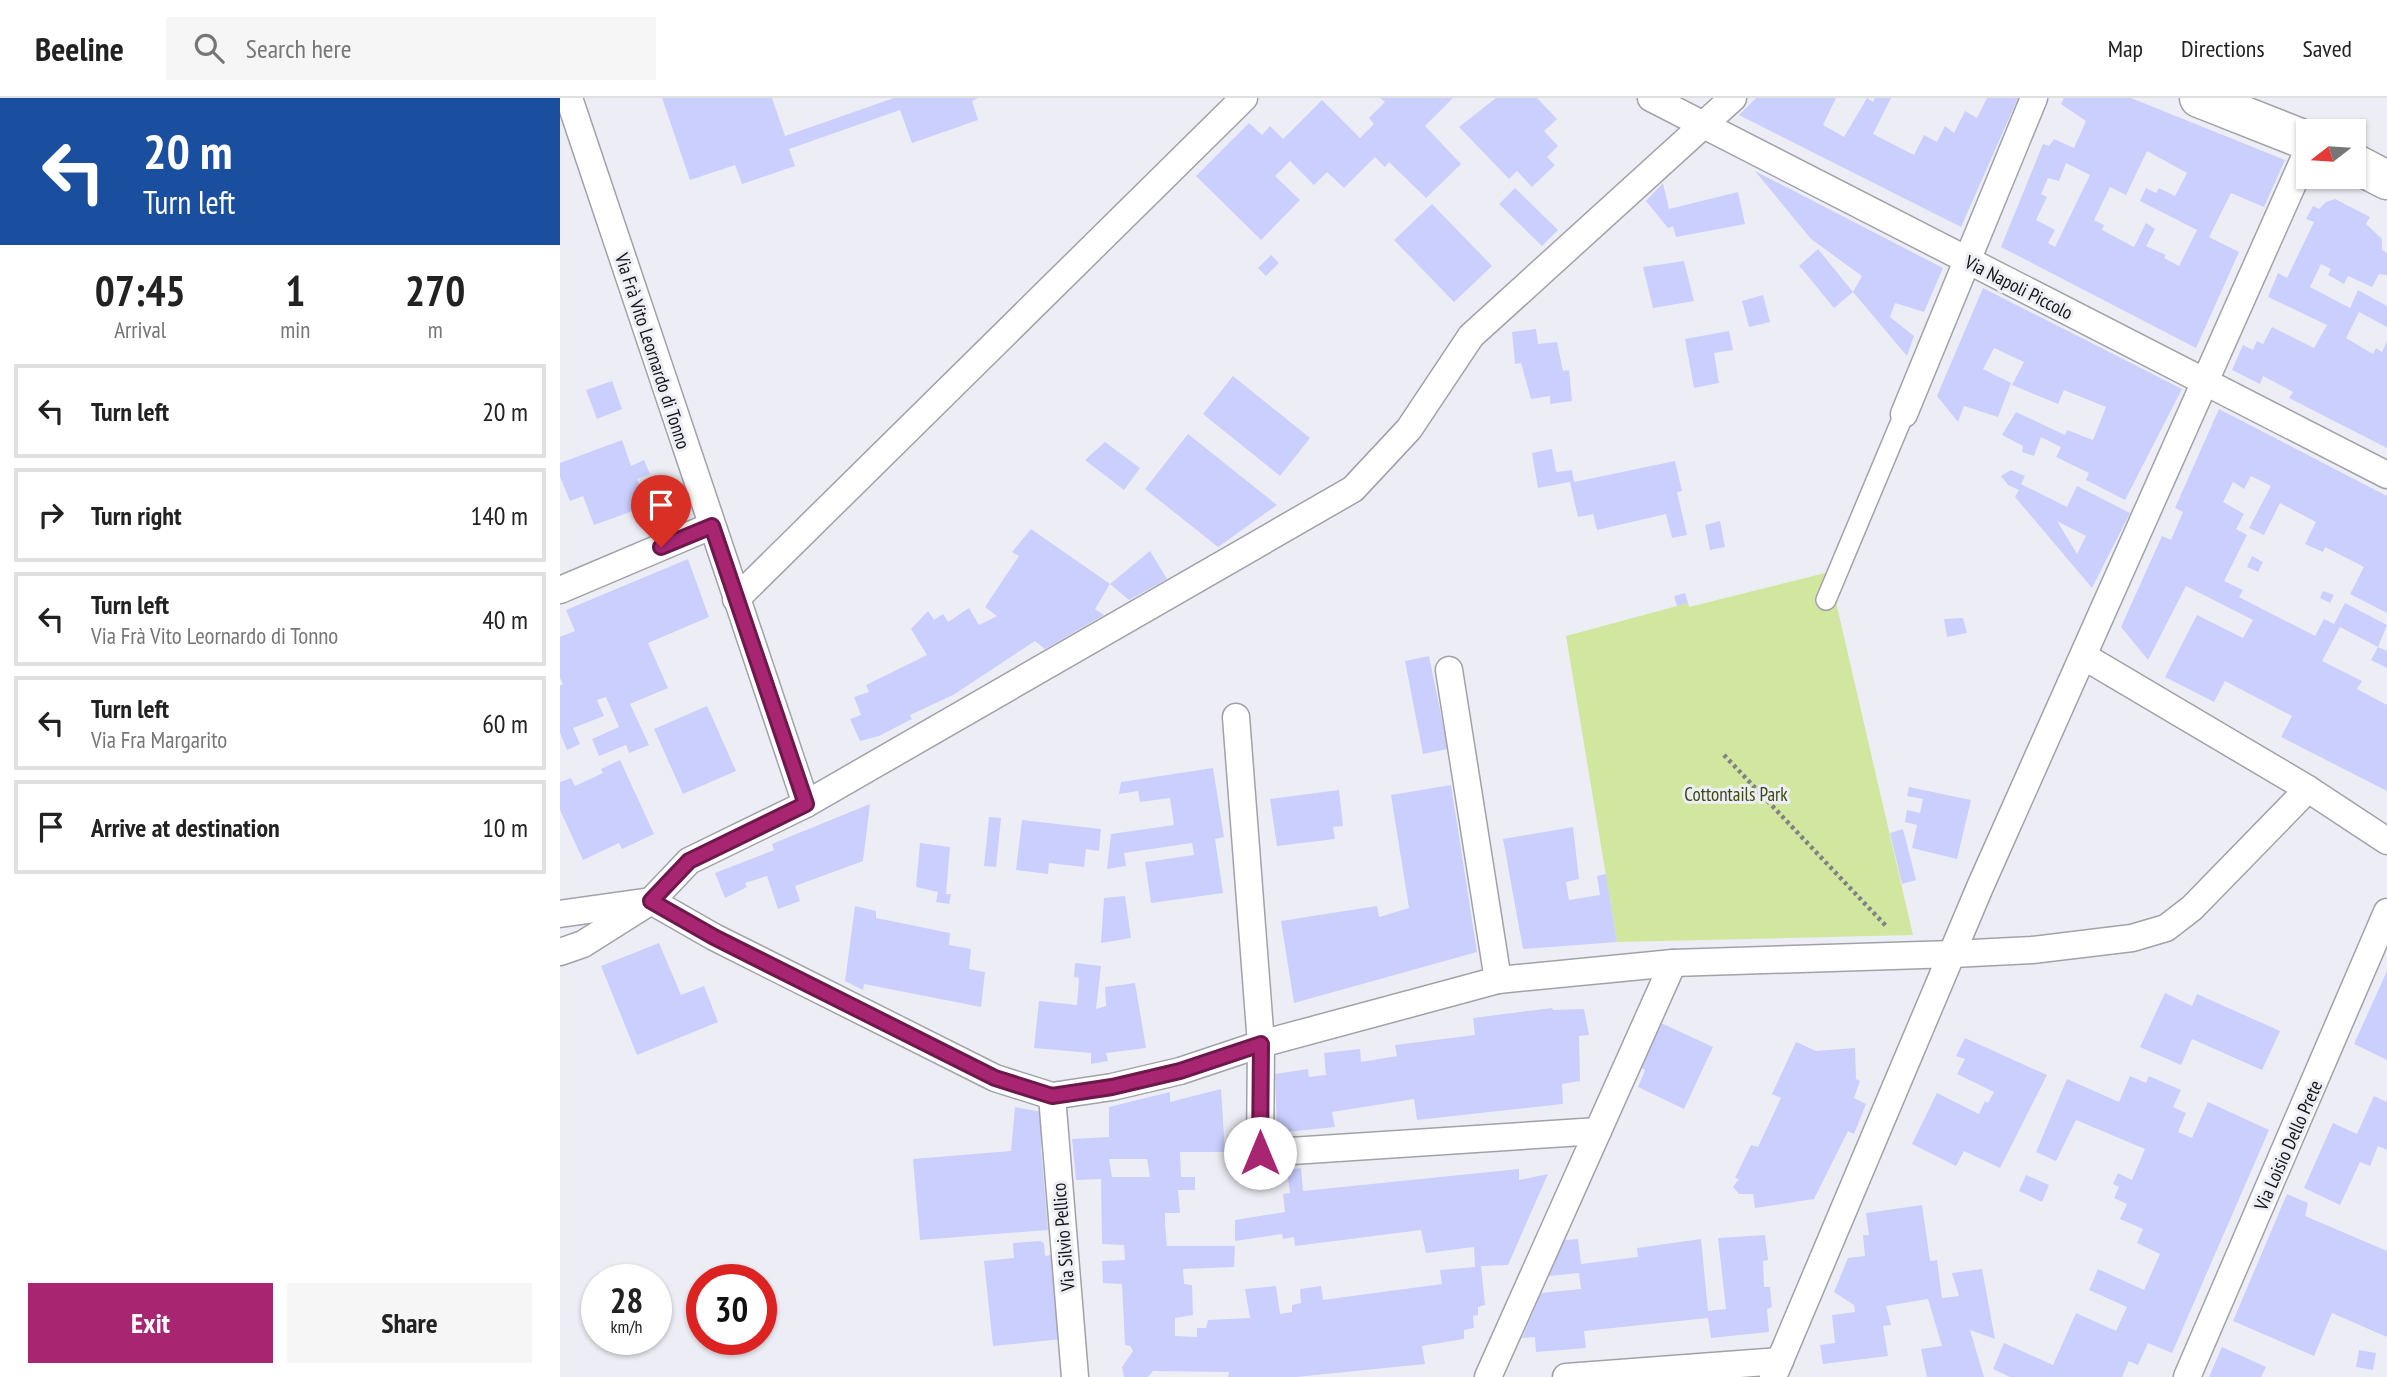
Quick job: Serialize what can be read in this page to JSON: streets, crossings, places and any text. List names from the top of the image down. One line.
{"streets":{"street":["Via Napoli Piccolo","Via Frà Vito Leornardo di Tonno","Via Loisio Dello Prete","Via Silvio Pellico"]},"parks":["Cottontails Park"],"north":"left","page":{"header":"Beeline","search":"Search here","nav":["Map","Directions","Saved"],"turn":["20 m","Turn left"],"eta":["07:45","Arrival","1","min","270","m"],"list":[{"name":"Turn left","value":"20 m"},{"name":"Turn right","value":"140 m"},{"name":"Turn left","note":"Via Frà Vito Leornardo di Tonno","value":"40 m"},{"name":"Turn left","note":"Via Fra Margarito","value":"60 m"},{"name":"Arrive at destination","value":"10 m"}],"speed":"28 km/h","limit":"30","buttons":["Exit","Share"]}}
